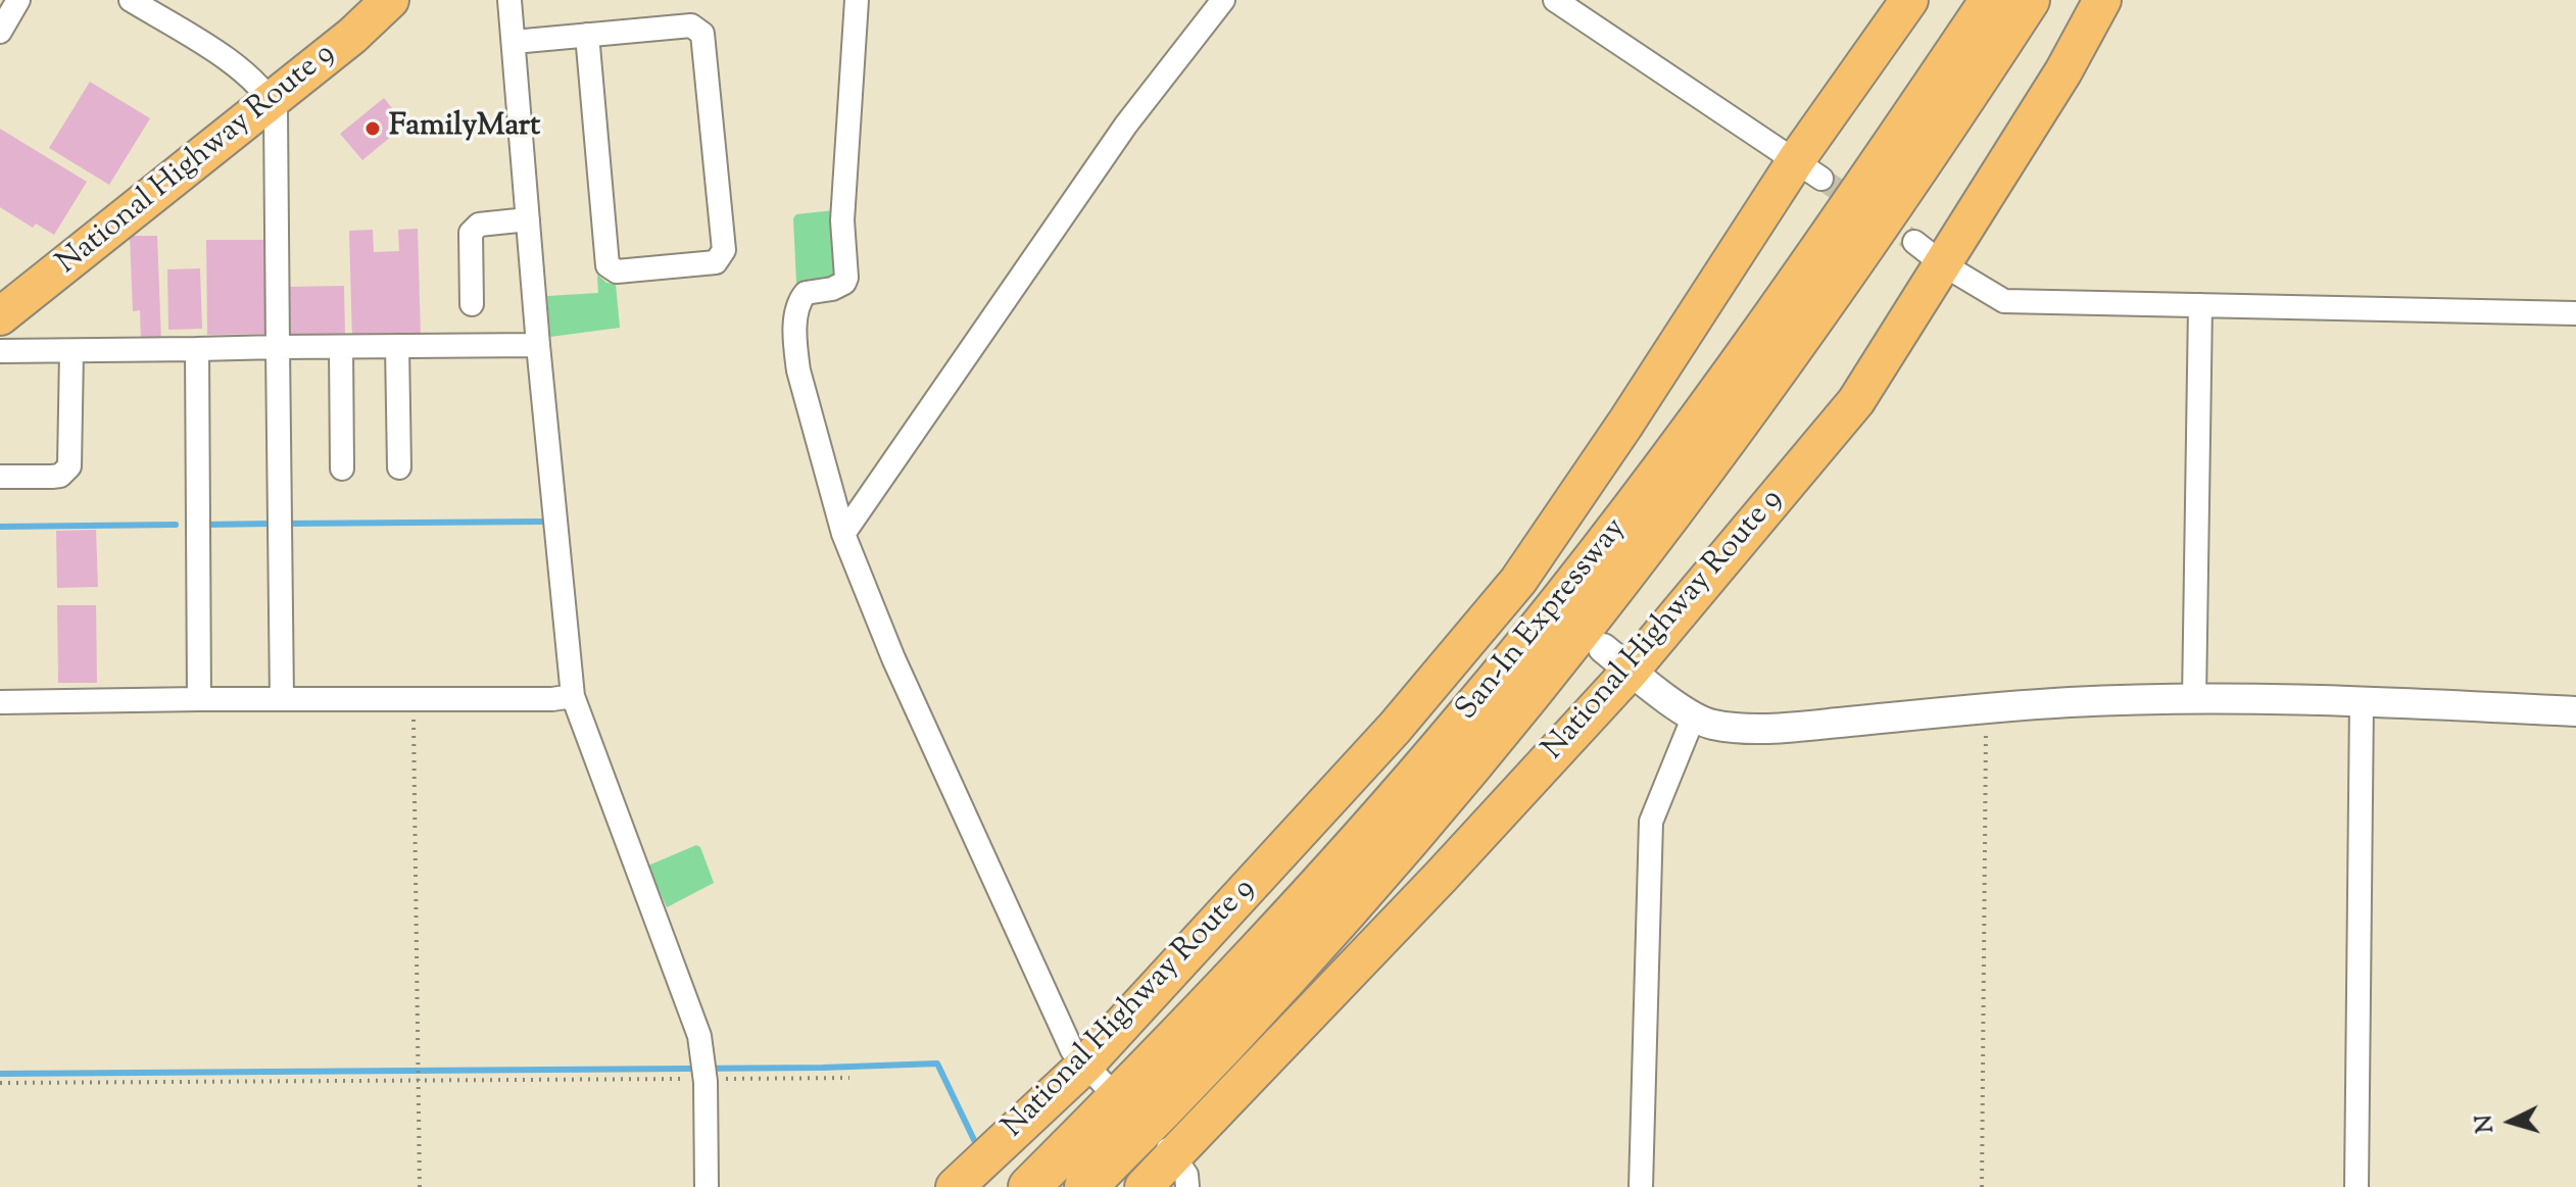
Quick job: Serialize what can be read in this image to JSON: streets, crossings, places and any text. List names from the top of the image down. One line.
{"streets":{"highway":["National Highway Route 9","San-In Expressway"]},"places":["FamilyMart"],"north":"left"}
